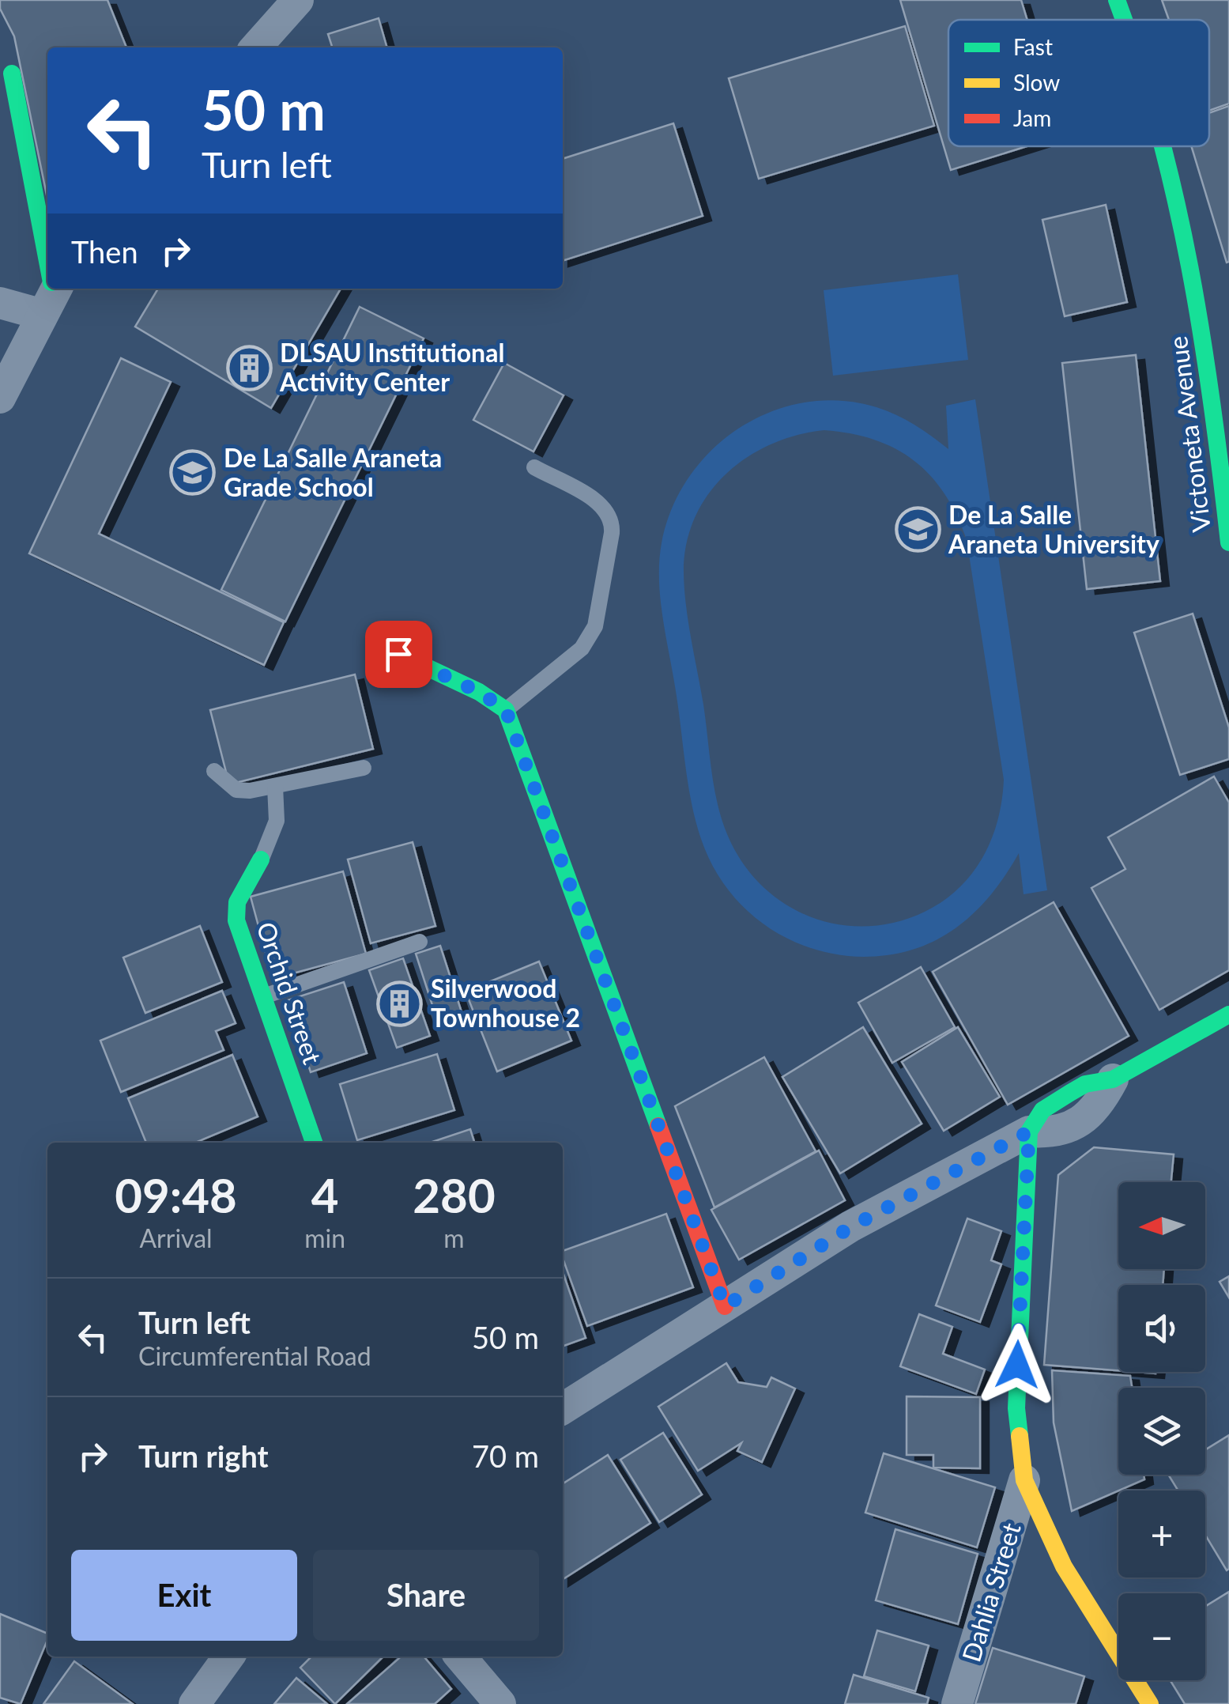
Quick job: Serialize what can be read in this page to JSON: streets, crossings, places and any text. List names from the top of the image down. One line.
{"streets":{"street":["Victoneta Avenue","Orchid Street","Dahlia Street"]},"places":{"building":["DLSAU Institutional Activity Center","Silverwood Townhouse 2"],"school or university":["De La Salle Araneta Grade School","De La Salle Araneta University"]},"legend":["Fast","Slow","Jam"],"north":"left","page":{"turn":["50 m","Turn left"],"then":"Then","eta":["09:48","Arrival","4","min","280","m"],"map_buttons":["+","−"],"list":[{"name":"Turn left","note":"Circumferential Road","value":"50 m"},{"name":"Turn right","value":"70 m"}],"buttons":["Exit","Share"]}}
